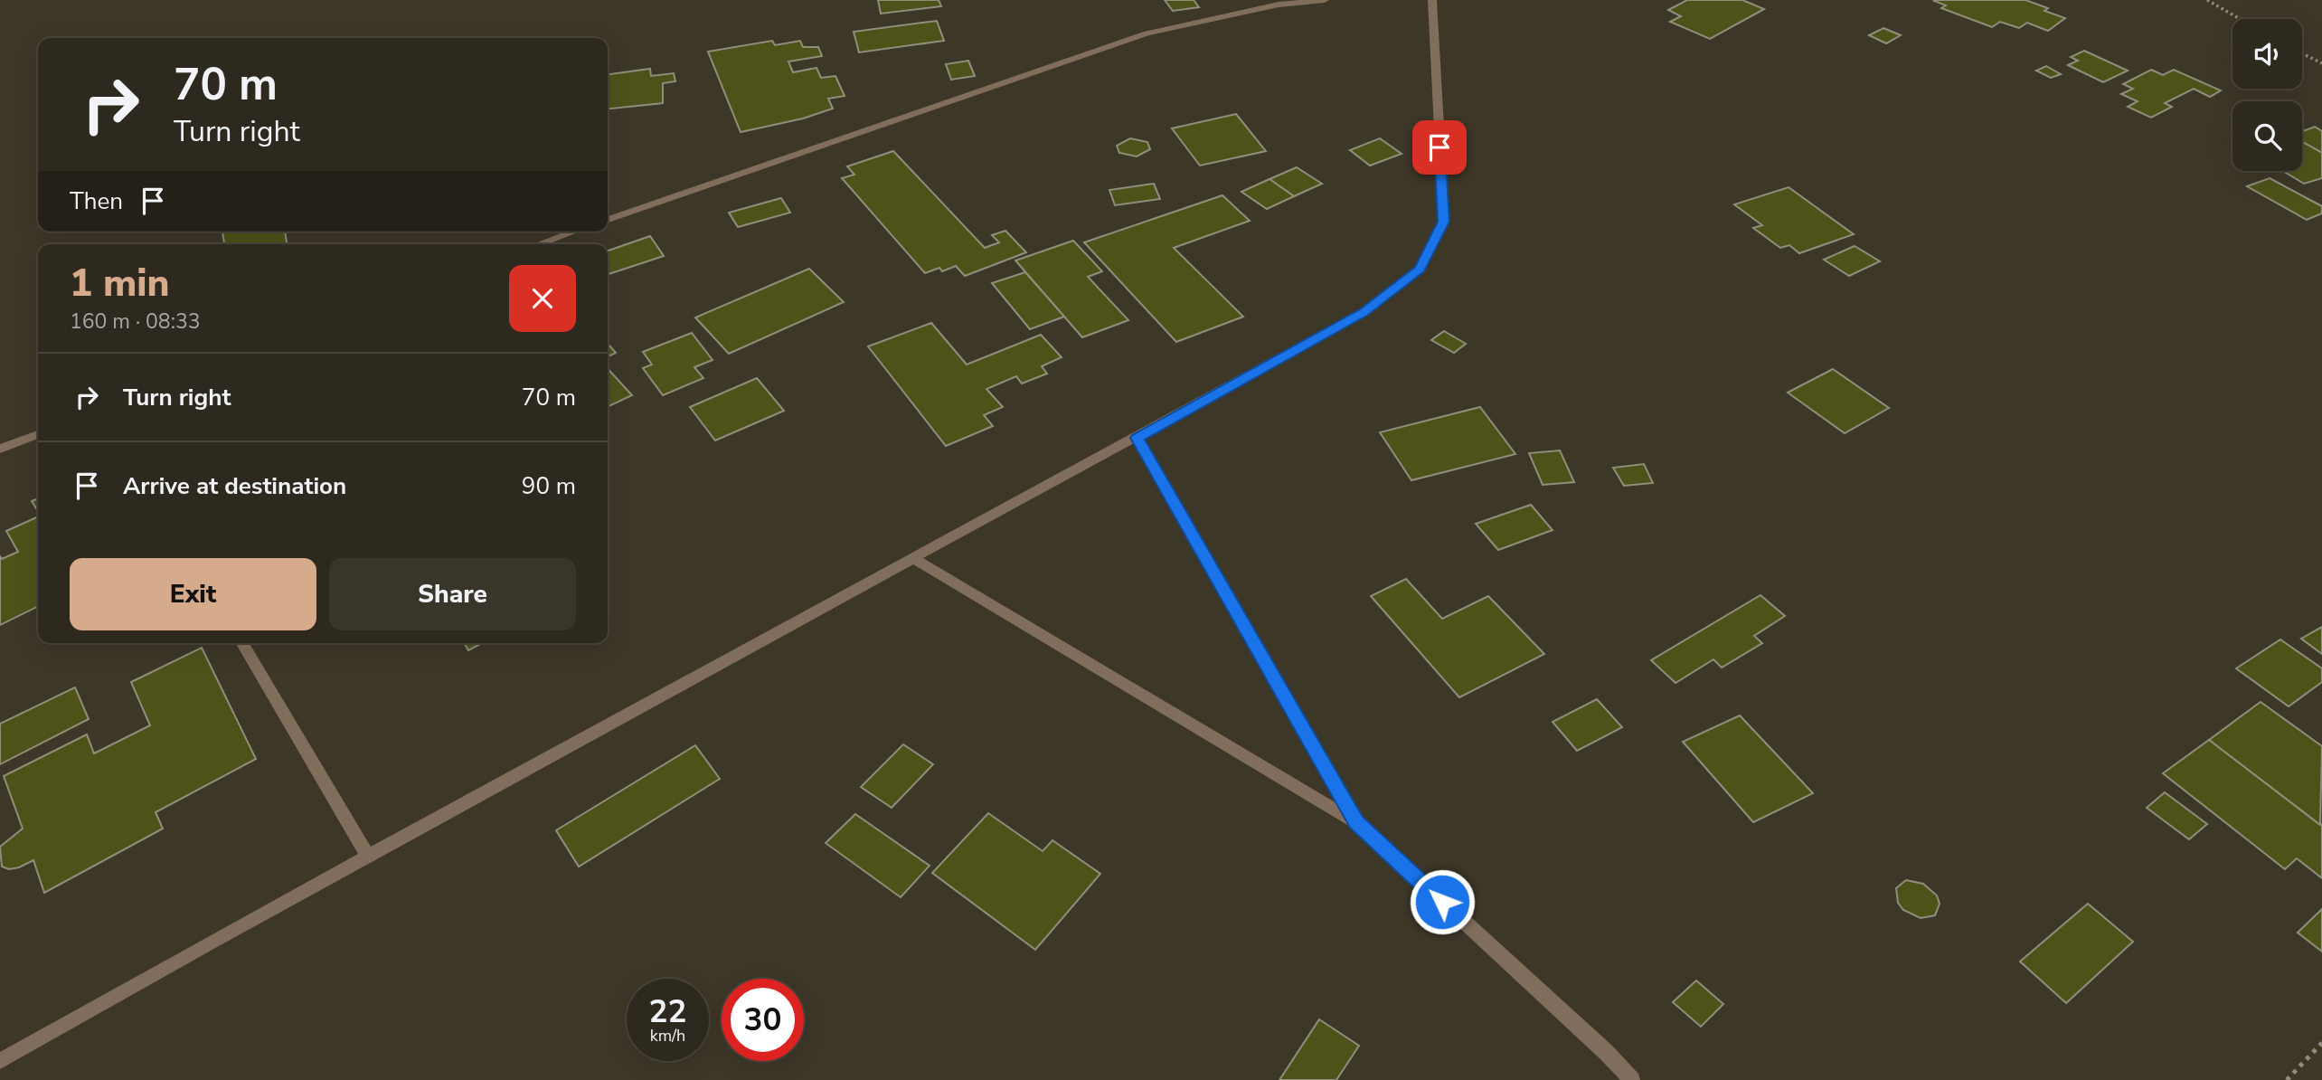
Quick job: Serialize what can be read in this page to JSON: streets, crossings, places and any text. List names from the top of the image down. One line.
{"page":{"turn":["70 m","Turn right"],"then":"Then","heading":["1 min","160 m · 08:33"],"list":[{"name":"Turn right","value":"70 m"},{"name":"Arrive at destination","value":"90 m"}],"buttons":["Exit","Share"],"speed":"22 km/h","limit":"30"}}
